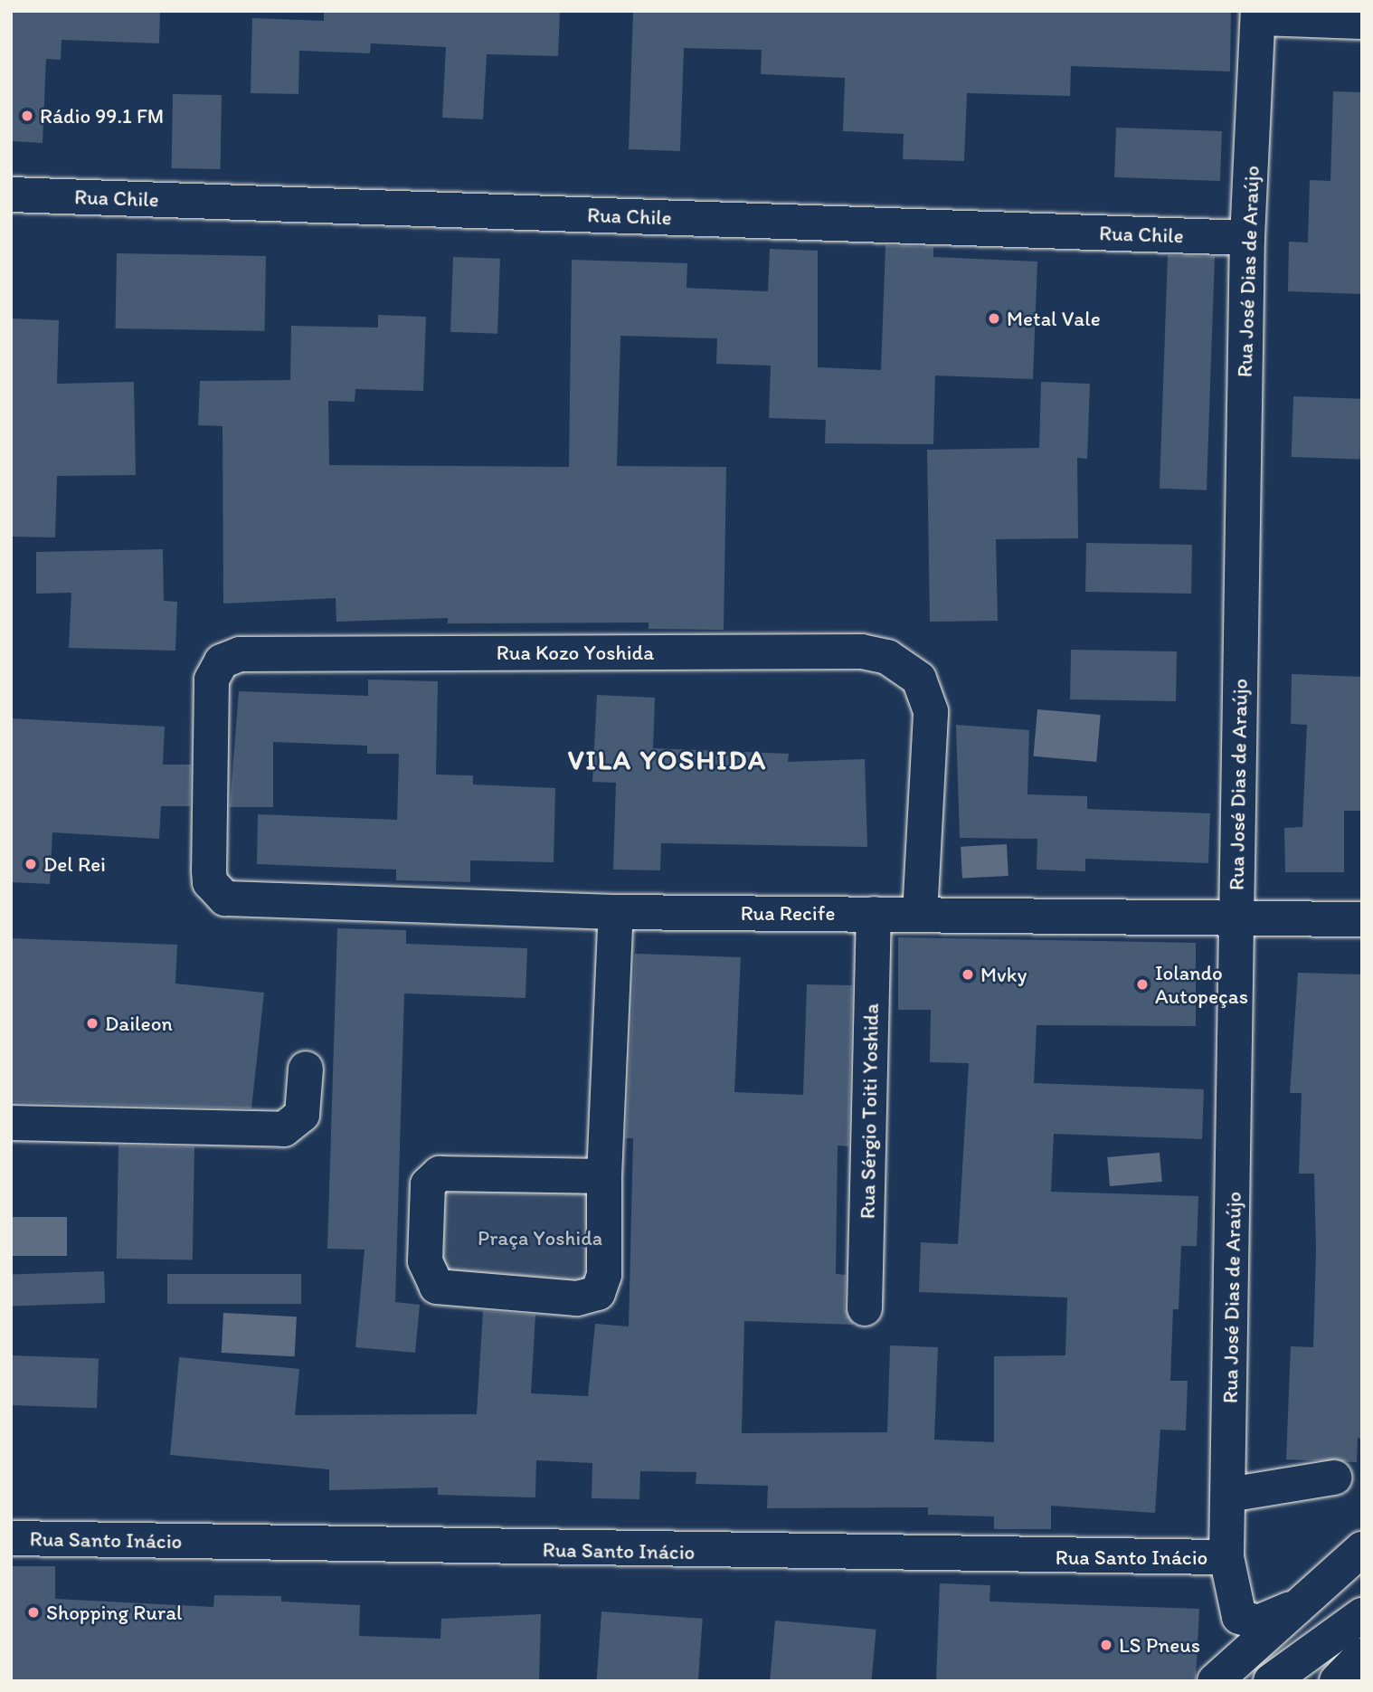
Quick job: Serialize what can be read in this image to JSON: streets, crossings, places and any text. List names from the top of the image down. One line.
{"streets":{"main road":["Rua Chile","Rua José Dias de Araújo","Rua Kozo Yoshida","Rua Recife","Rua Sérgio Toiti Yoshida","Rua Santo Inácio"]},"crossings":[["Rua Chile","Rua José Dias de Araújo"],["Rua José Dias de Araújo","Rua Recife"],["Rua José Dias de Araújo","Rua Santo Inácio"],["Rua Kozo Yoshida","Rua Recife"],["Rua Recife","Rua Sérgio Toiti Yoshida"]],"districts":["VILA YOSHIDA"],"parks":["Praça Yoshida"],"places":["Rádio 99.1 FM","Metal Vale","Del Rei","Mvky","Iolando Autopeças","Daileon","Shopping Rural","LS Pneus"]}
